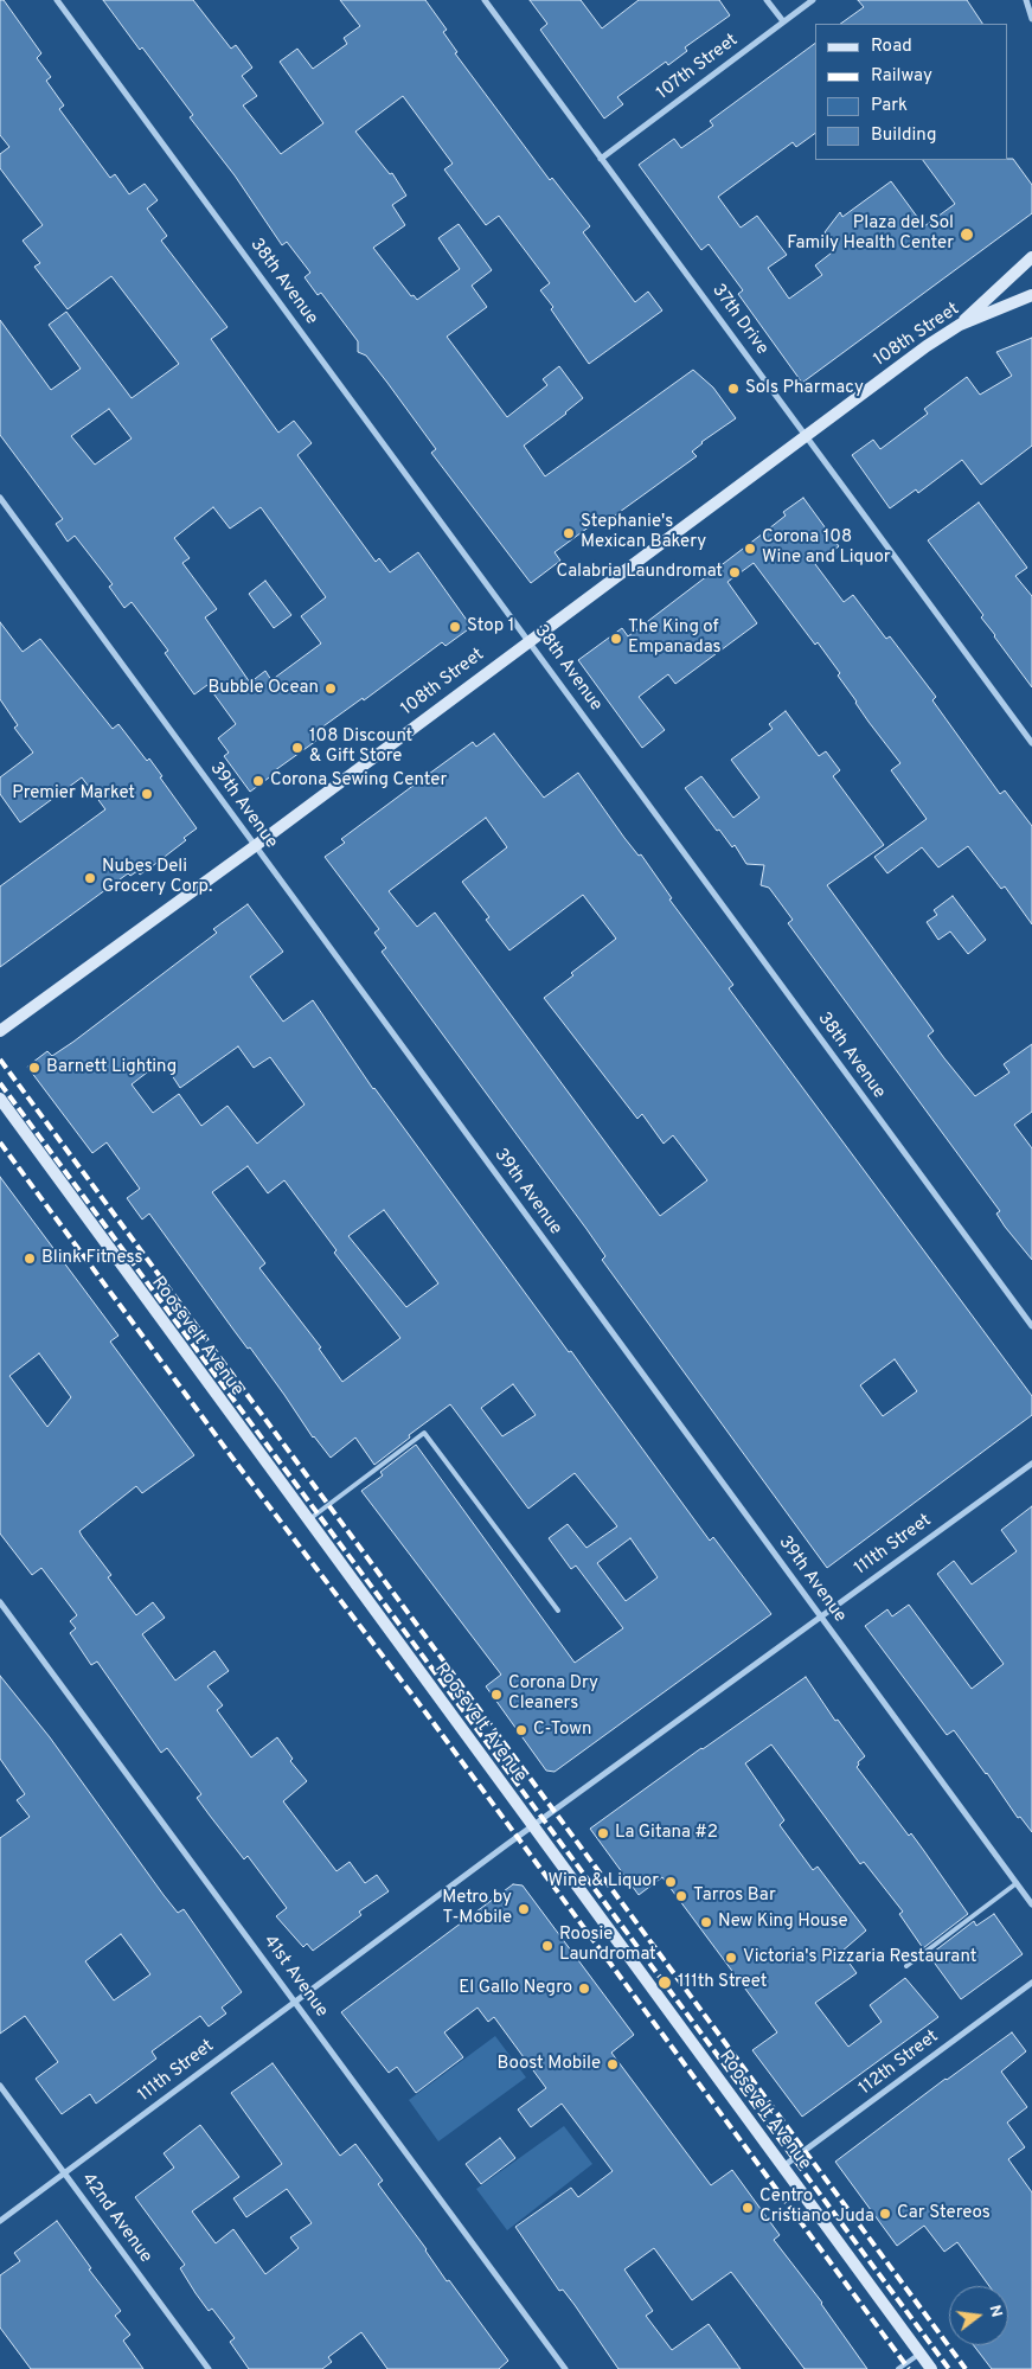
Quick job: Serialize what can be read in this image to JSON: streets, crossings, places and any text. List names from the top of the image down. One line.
{"streets":{"main road":["108th Street","Roosevelt Avenue"],"street":["107th Street","38th Avenue","37th Drive","39th Avenue","111th Street","41st Avenue","112th Street","42nd Avenue"]},"crossings":[["107th Street","37th Drive"],["38th Avenue","108th Street"],["37th Drive","108th Street"],["108th Street","39th Avenue"],["39th Avenue","111th Street"],["Roosevelt Avenue","111th Street"],["Roosevelt Avenue","112th Street"],["111th Street","41st Avenue"],["111th Street","42nd Avenue"]],"places":["Plaza del Sol Family Health Center","Sols Pharmacy","Stephanie's Mexican Bakery","Corona 108 Wine and Liquor","Calabria Laundromat","Stop 1","The King of Empanadas","Bubble Ocean","108 Discount & Gift Store","Corona Sewing Center","Premier Market","Nubes Deli Grocery Corp.","Barnett Lighting","Blink Fitness","Corona Dry Cleaners","C-Town","La Gitana #2","Wine & Liquor","Tarros Bar","Metro by T-Mobile","New King House","Roosie Laundromat","Victoria's Pizzaria Restaurant","111th Street","El Gallo Negro","Boost Mobile","Centro Cristiano Juda","Car Stereos"],"legend":["Road","Railway","Park","Building"],"north":"right"}
